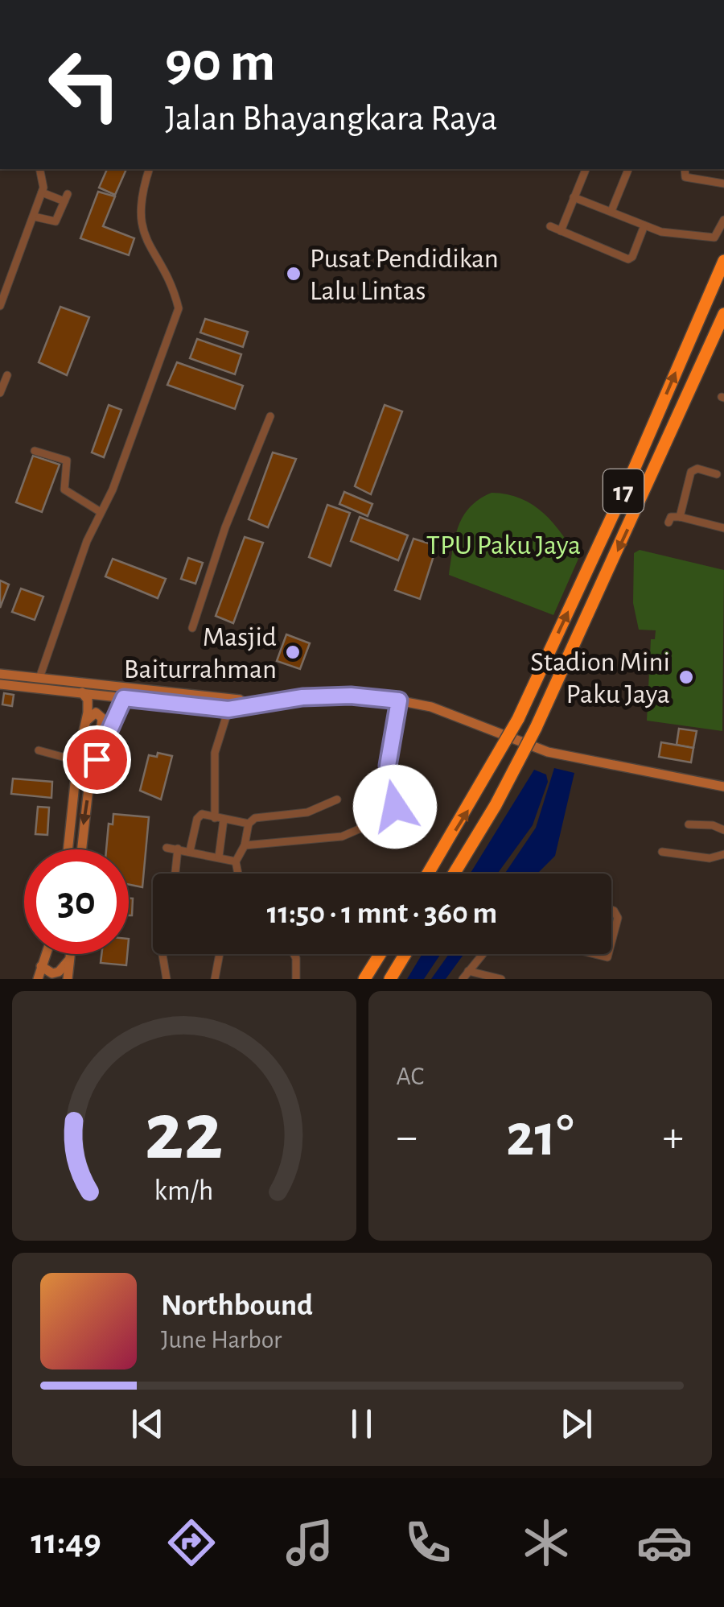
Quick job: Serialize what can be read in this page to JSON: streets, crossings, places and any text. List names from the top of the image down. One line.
{"streets":{"highway":["17"]},"parks":["TPU Paku Jaya"],"places":["Pusat Pendidikan Lalu Lintas","Masjid Baiturrahman","Stadion Mini Paku Jaya"],"page":{"turn":["90 m","Jalan Bhayangkara Raya"],"limit":"30","trip":"11:50 · 1 mnt · 360 m","tile":"AC","heat":["−","21°","+"],"song":["Northbound","June Harbor"],"tabs":"11:49","gauge":["22","km/h"]}}
